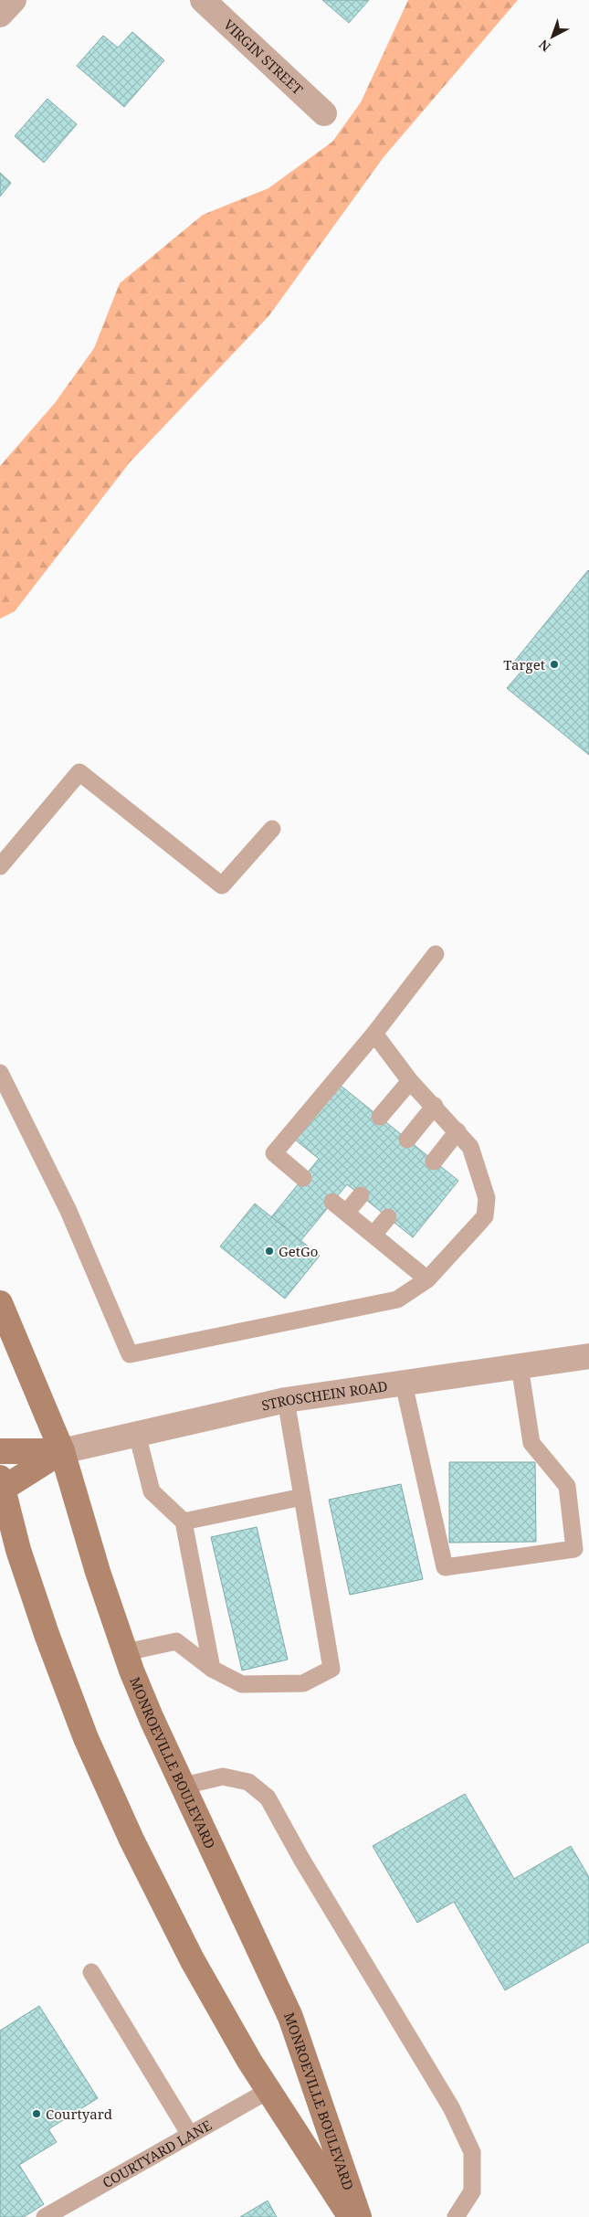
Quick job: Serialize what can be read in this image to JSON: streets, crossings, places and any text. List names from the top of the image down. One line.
{"streets":{"main road":["STROSCHEIN ROAD","MONROEVILLE BOULEVARD"],"street":["VIRGIN STREET"],"lane":["COURTYARD LANE"]},"crossings":[["STROSCHEIN ROAD","MONROEVILLE BOULEVARD"],["MONROEVILLE BOULEVARD","COURTYARD LANE"]],"places":["Target","GetGo","Courtyard"],"north":"bottom left"}
